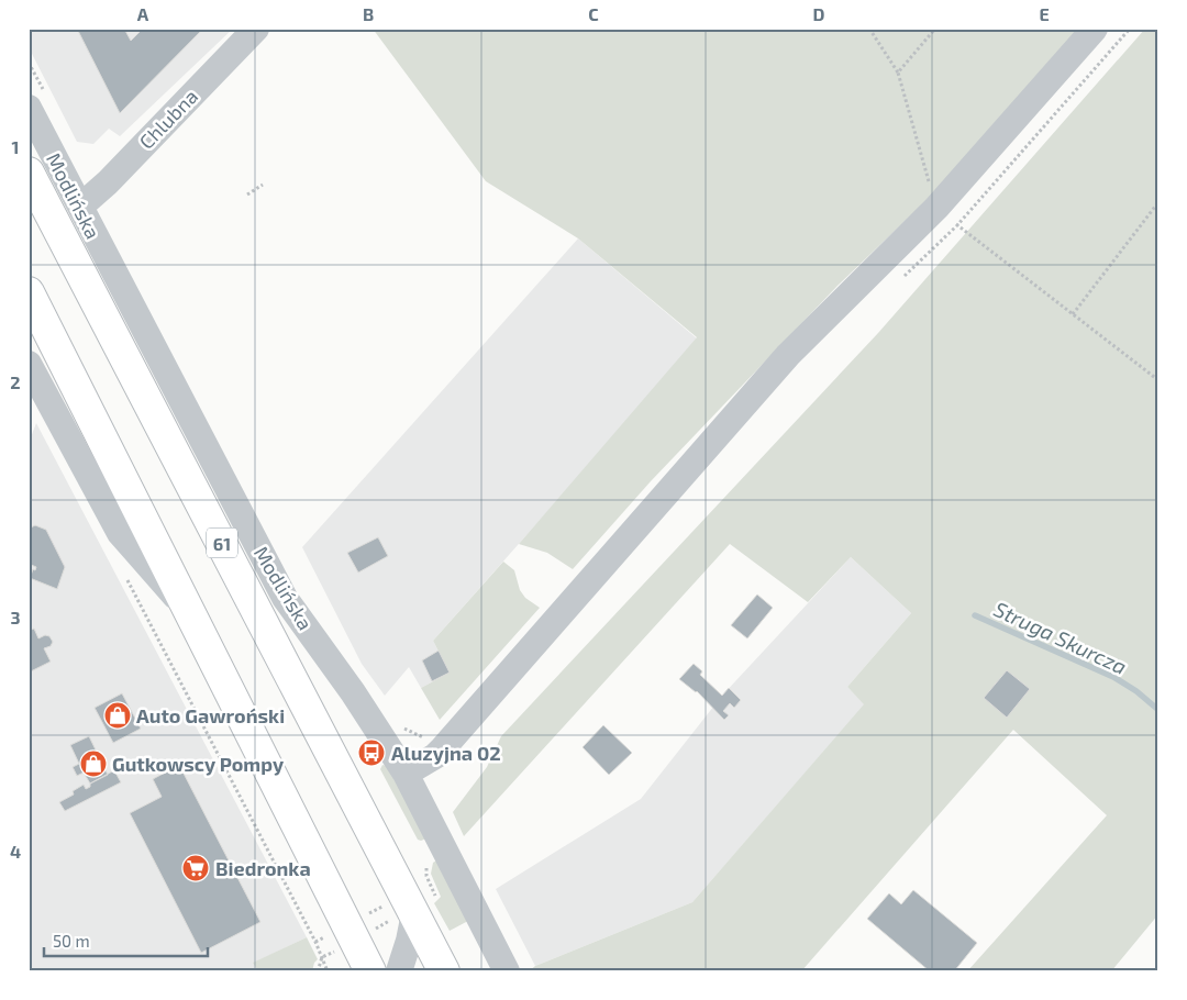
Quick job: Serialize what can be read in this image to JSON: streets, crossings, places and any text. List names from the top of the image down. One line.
{"streets":{"main road":["Modlińska","61"],"street":["Chlubna"]},"crossings":[["Chlubna","Modlińska"]],"water":["Struga Skurcza"],"places":{"shop":["Auto Gawroński","Gutkowscy Pompy"],"bus stop":["Aluzyjna 02"],"supermarket":["Biedronka"]},"scale_bar":"50 m","grid":{"columns":["A","B","C","D","E"],"rows":["1","2","3","4"]}}
